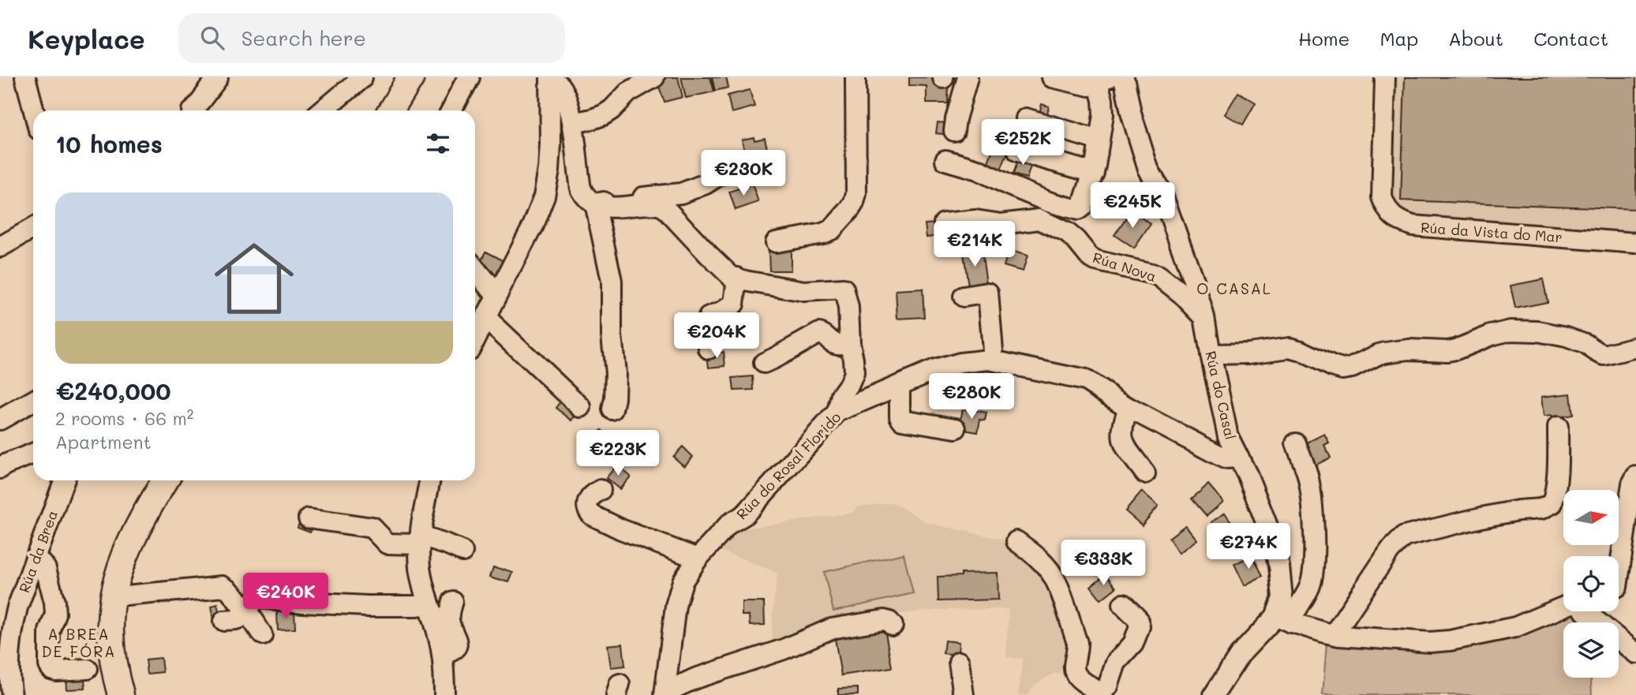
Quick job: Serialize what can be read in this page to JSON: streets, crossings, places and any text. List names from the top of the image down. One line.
{"streets":{"street":["Rúa da Vista do Mar","Rúa Nova","Rúa do Casal","Rúa do Rosal Florido","Rúa da Brea"]},"crossings":[["Rúa Nova","Rúa do Casal"],["Rúa do Casal","Rúa do Rosal Florido"]],"districts":["O CASAL","A BREA DE FÓRA"],"north":"right","page":{"header":"Keyplace","search":"Search here","nav":["Home","Map","About","Contact"],"heading":"10 homes","price":["€252K","€230K","€245K","€214K","€204K","€280K","€223K","€274K","€333K","€240K"],"list":[{"name":"€240,000","note":"2 rooms · 66 m² · Apartment"}]}}
